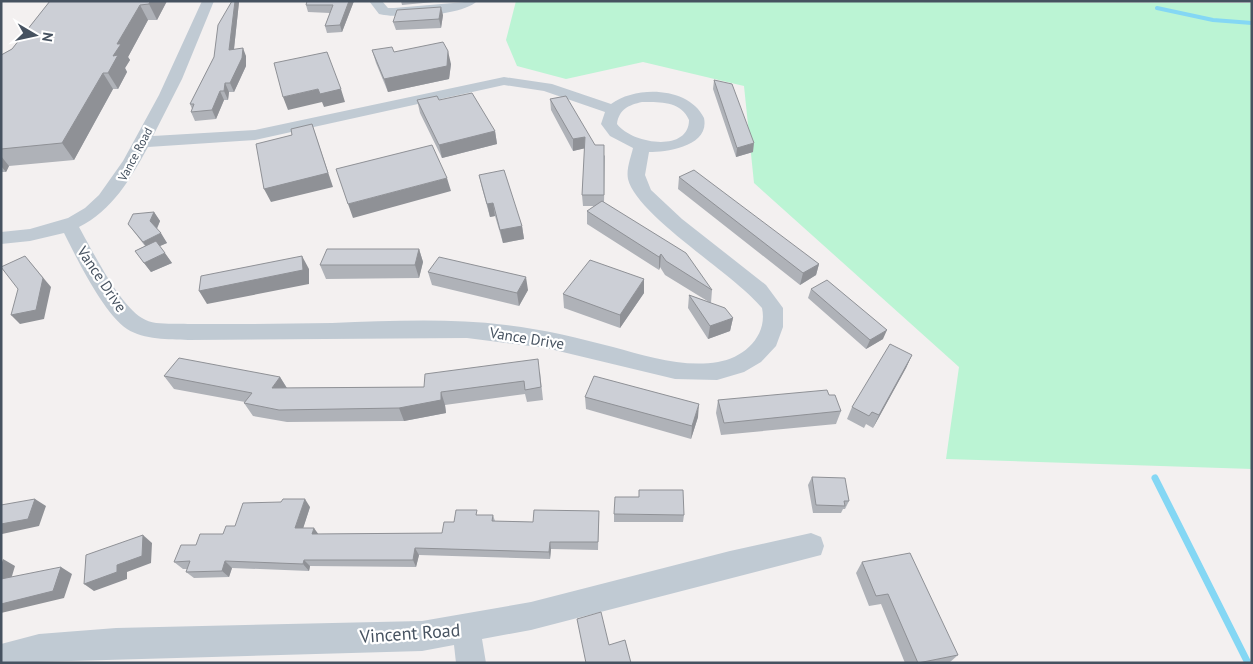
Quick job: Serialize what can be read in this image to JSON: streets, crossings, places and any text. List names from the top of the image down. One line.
{"streets":{"street":["Vance Road","Vance Drive","Vincent Road"]},"crossings":[["Vance Road","Vance Drive"]],"north":"right"}
